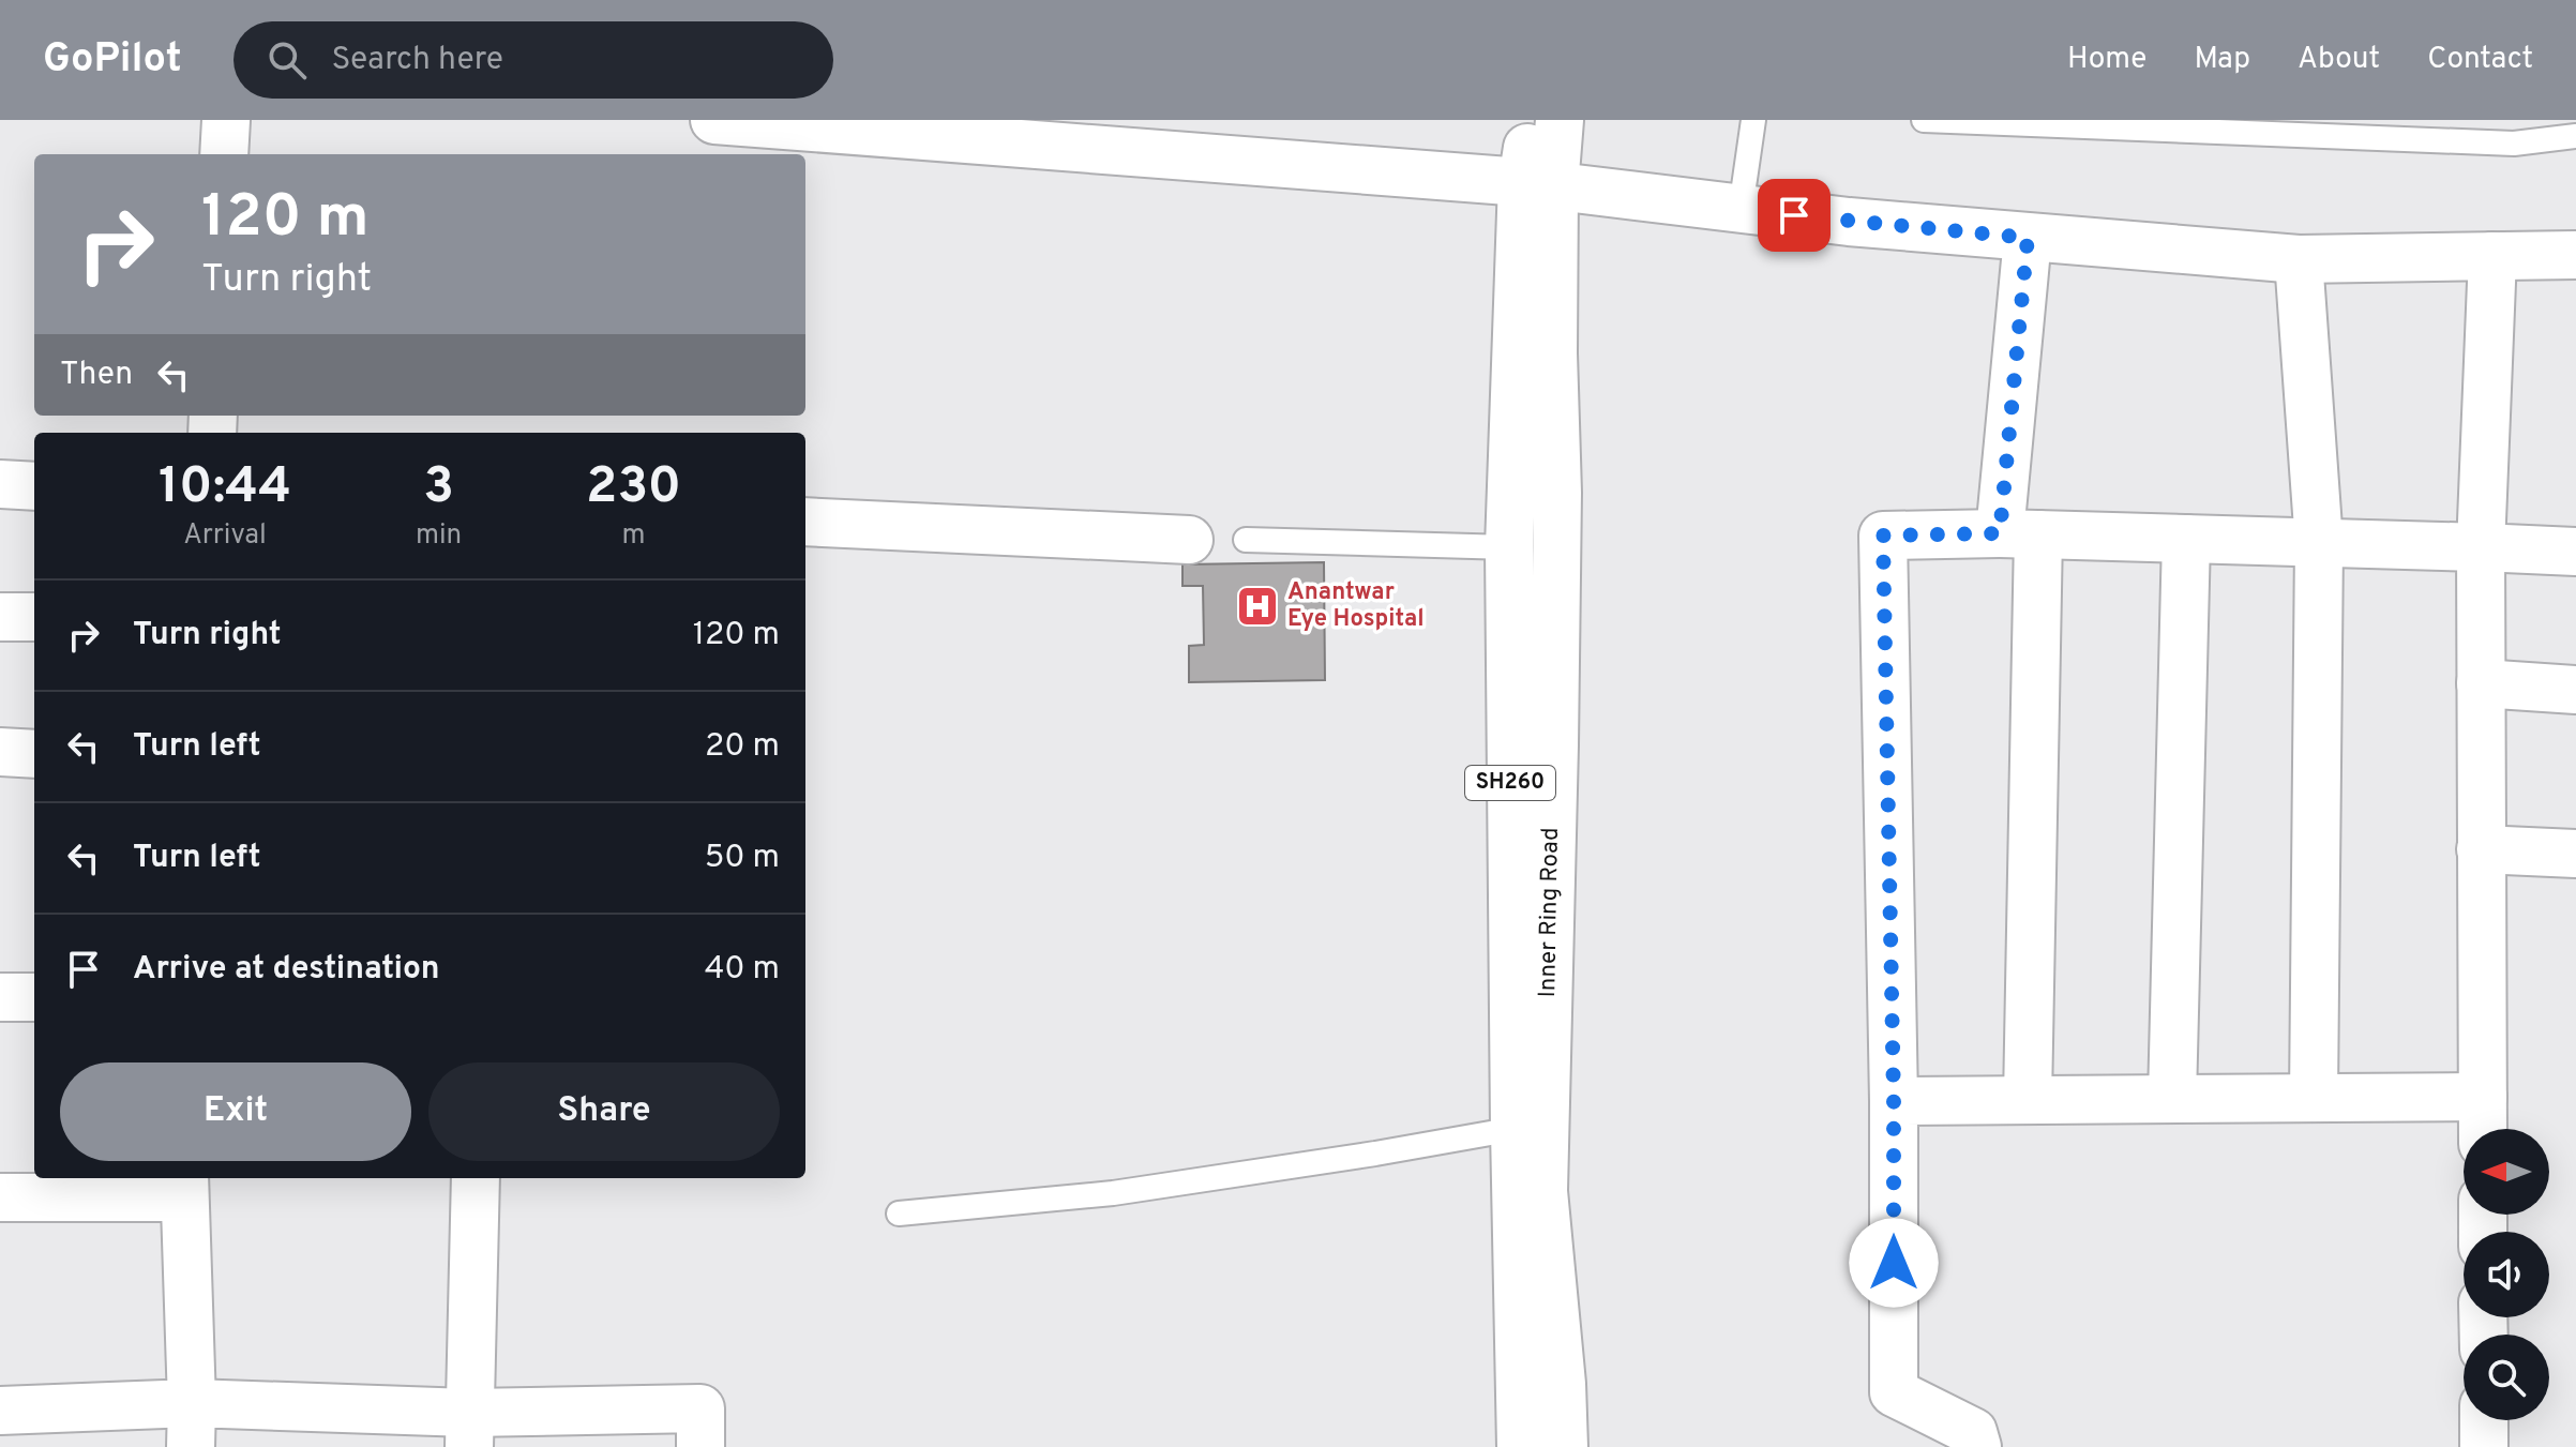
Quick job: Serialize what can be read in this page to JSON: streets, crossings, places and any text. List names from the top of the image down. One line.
{"streets":{"main road":["SH260","Inner Ring Road"]},"places":{"hospital":["Anantwar Eye Hospital"]},"north":"left","page":{"header":"GoPilot","search":"Search here","nav":["Home","Map","About","Contact"],"turn":["120 m","Turn right"],"then":"Then","eta":["10:44","Arrival","3","min","230","m"],"list":[{"name":"Turn right","value":"120 m"},{"name":"Turn left","value":"20 m"},{"name":"Turn left","value":"50 m"},{"name":"Arrive at destination","value":"40 m"}],"buttons":["Exit","Share"]}}
